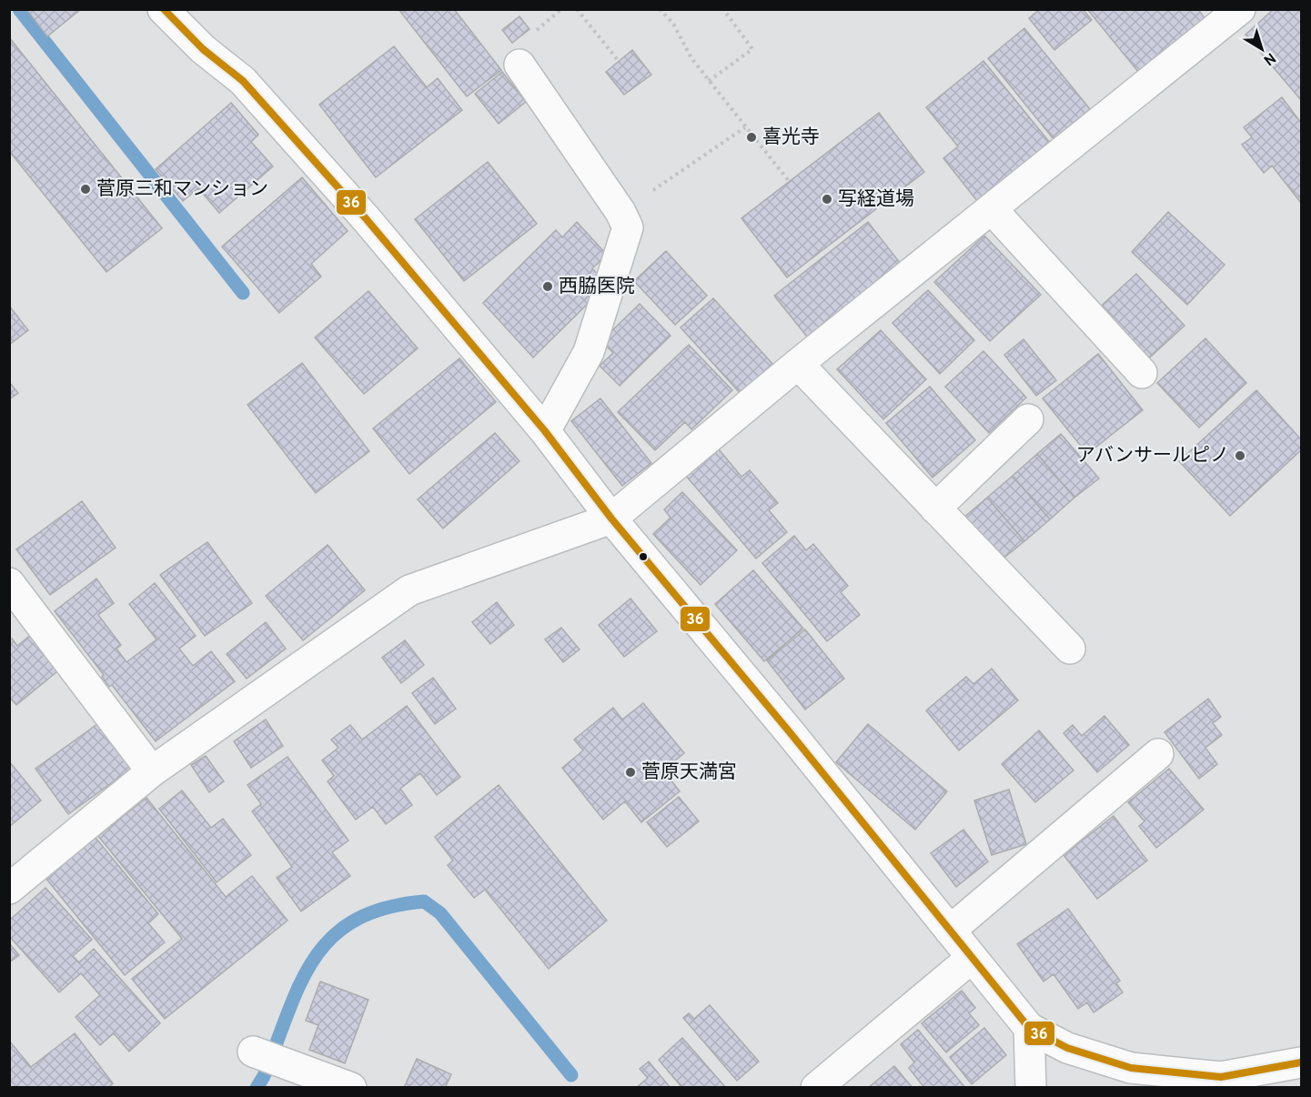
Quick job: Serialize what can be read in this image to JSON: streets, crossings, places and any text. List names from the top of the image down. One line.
{"places":["喜光寺","菅原三和マンション","写経道場","西脇医院","アバンサールピノ","菅原天満宮"],"lines":["transit line 36"],"north":"bottom right"}
